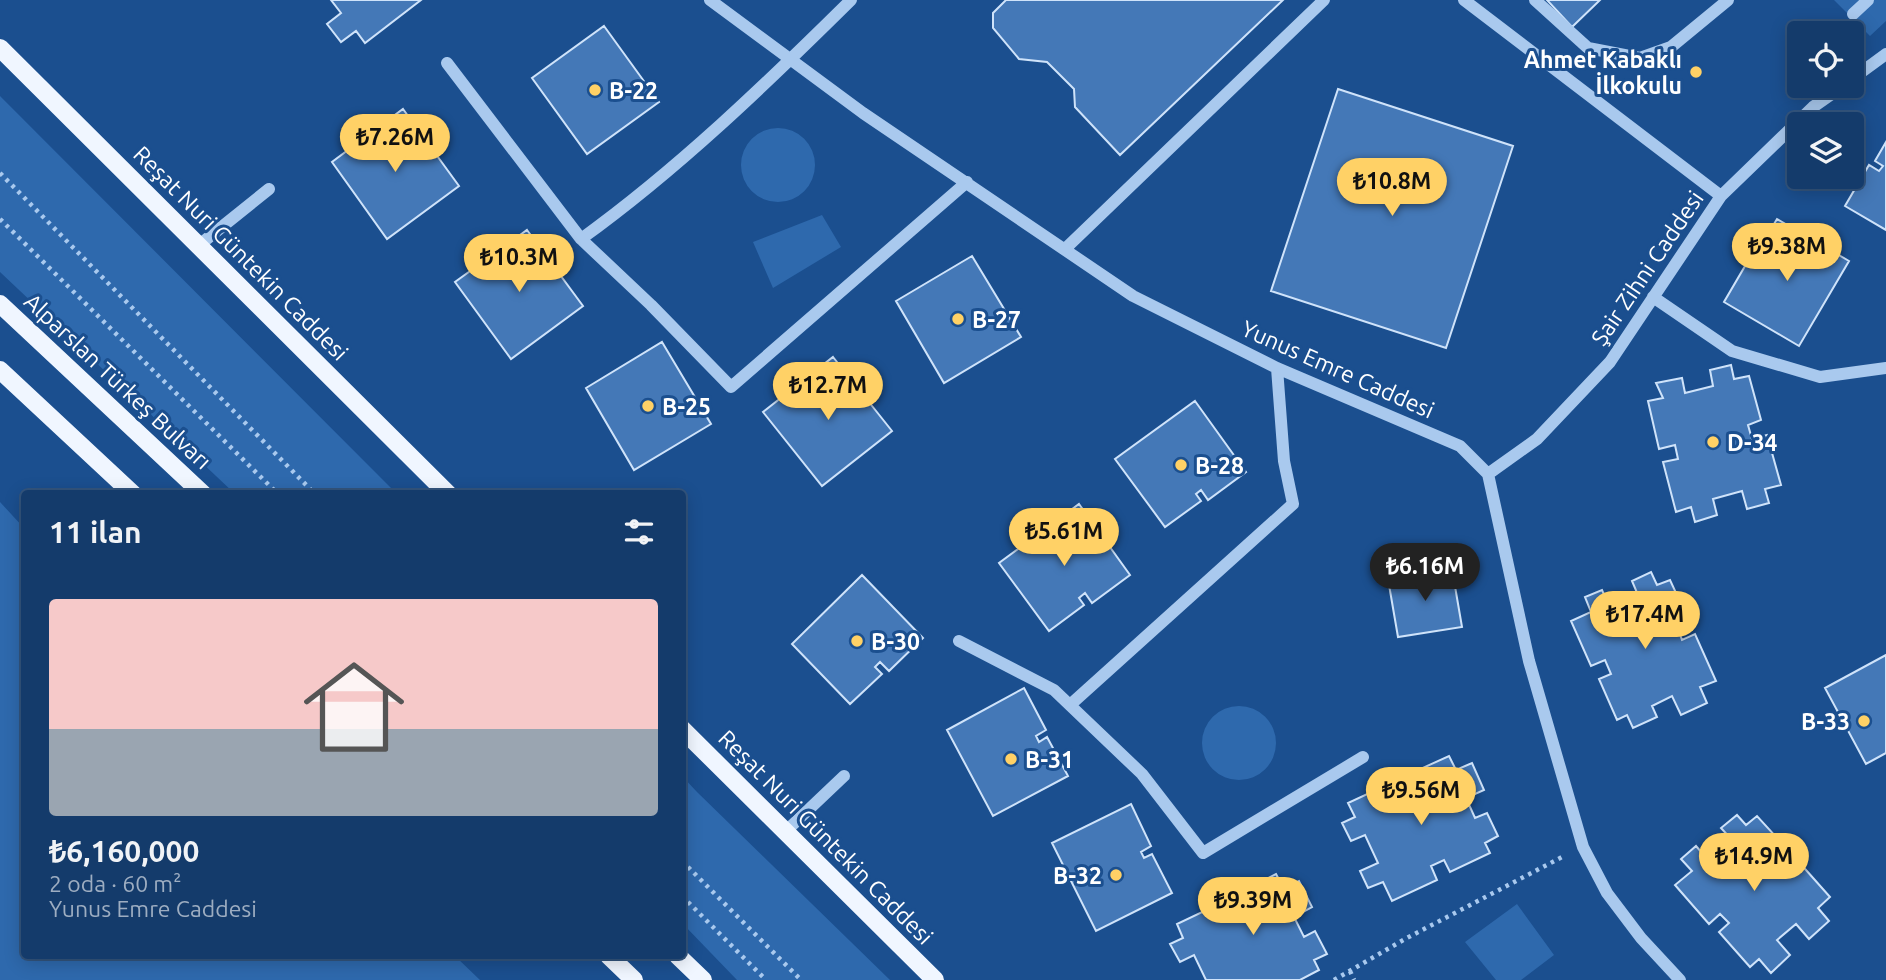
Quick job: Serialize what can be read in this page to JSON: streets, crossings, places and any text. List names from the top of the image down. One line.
{"streets":{"main road":["Reşat Nuri Güntekin Caddesi","Alparslan Türkeş Bulvarı"],"street":["Şair Zihni Caddesi","Yunus Emre Caddesi"]},"crossings":[["Şair Zihni Caddesi","Yunus Emre Caddesi"]],"places":["Ahmet Kabaklı İlkokulu","B-22","B-27","B-25","D-34","B-28","B-30","B-33","B-31","B-32"],"page":{"price":["₺7.26M","₺10.8M","₺9.38M","₺10.3M","₺12.7M","₺5.61M","₺6.16M","₺17.4M","₺9.56M","₺14.9M","₺9.39M"],"heading":"11 ilan","list":[{"name":"₺6,160,000","note":"2 oda · 60 m² · Yunus Emre Caddesi"}]}}
